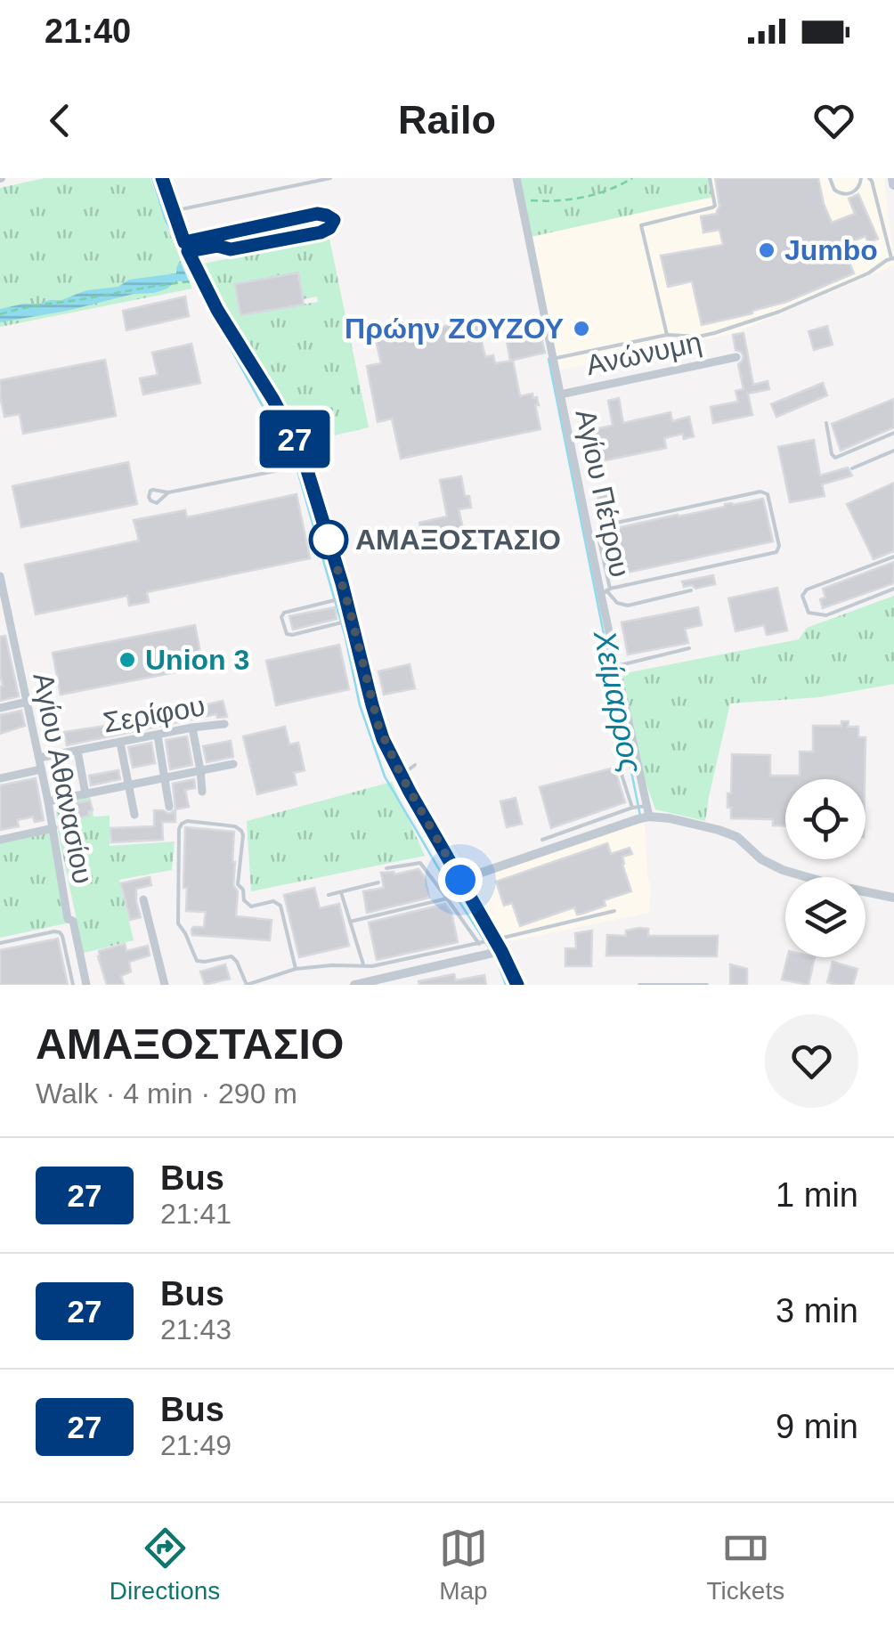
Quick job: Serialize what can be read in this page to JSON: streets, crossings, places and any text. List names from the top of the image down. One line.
{"streets":{"street":["Ανώνυμη","Αγίου Πέτρου","Σερίφου","Αγίου Αθανασίου"]},"crossings":[["Ανώνυμη","Αγίου Πέτρου"],["Σερίφου","Αγίου Αθανασίου"]],"water":["Χείμαρρος"],"places":["Jumbo","Πρώην ΖΟΥΖΟΥ","ΑΜΑΞΟΣΤΑΣΙΟ","Union 3"],"lines":["bus line 27"],"page":{"status":"21:40","header":"Railo","on_map":"27","heading":["ΑΜΑΞΟΣΤΑΣΙΟ","Walk · 4 min · 290 m"],"list":[{"mark":"27","name":"Bus","note":"21:41","value":"1 min"},{"mark":"27","name":"Bus","note":"21:43","value":"3 min"},{"mark":"27","name":"Bus","note":"21:49","value":"9 min"}],"tabs":["Directions","Map","Tickets"]}}
